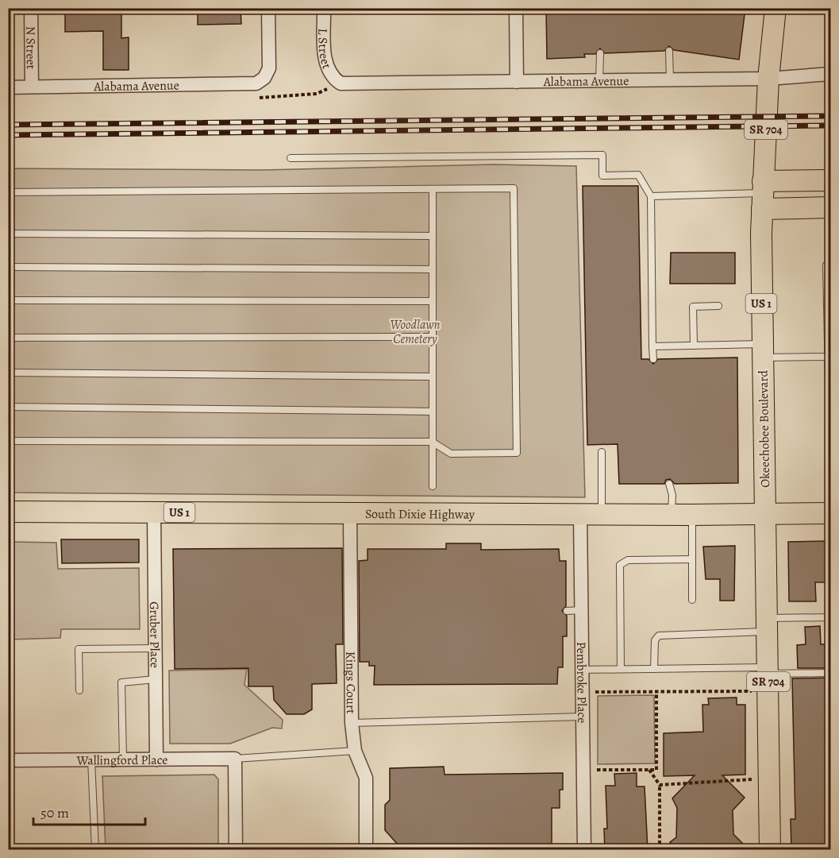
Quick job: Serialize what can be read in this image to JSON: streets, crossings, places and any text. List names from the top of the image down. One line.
{"streets":{"main road":["SR 704","US 1","Okeechobee Boulevard","South Dixie Highway"],"street":["N Street","L Street","Alabama Avenue","Gruber Place","Pembroke Place","Kings Court","Wallingford Place"]},"crossings":[["N Street","Alabama Avenue"],["L Street","Alabama Avenue"],["Alabama Avenue","Okeechobee Boulevard"],["Okeechobee Boulevard","South Dixie Highway"],["South Dixie Highway","Gruber Place"],["South Dixie Highway","Pembroke Place"],["South Dixie Highway","Kings Court"],["Gruber Place","Wallingford Place"]],"parks":["Woodlawn Cemetery"],"scale_bar":"50 m"}
